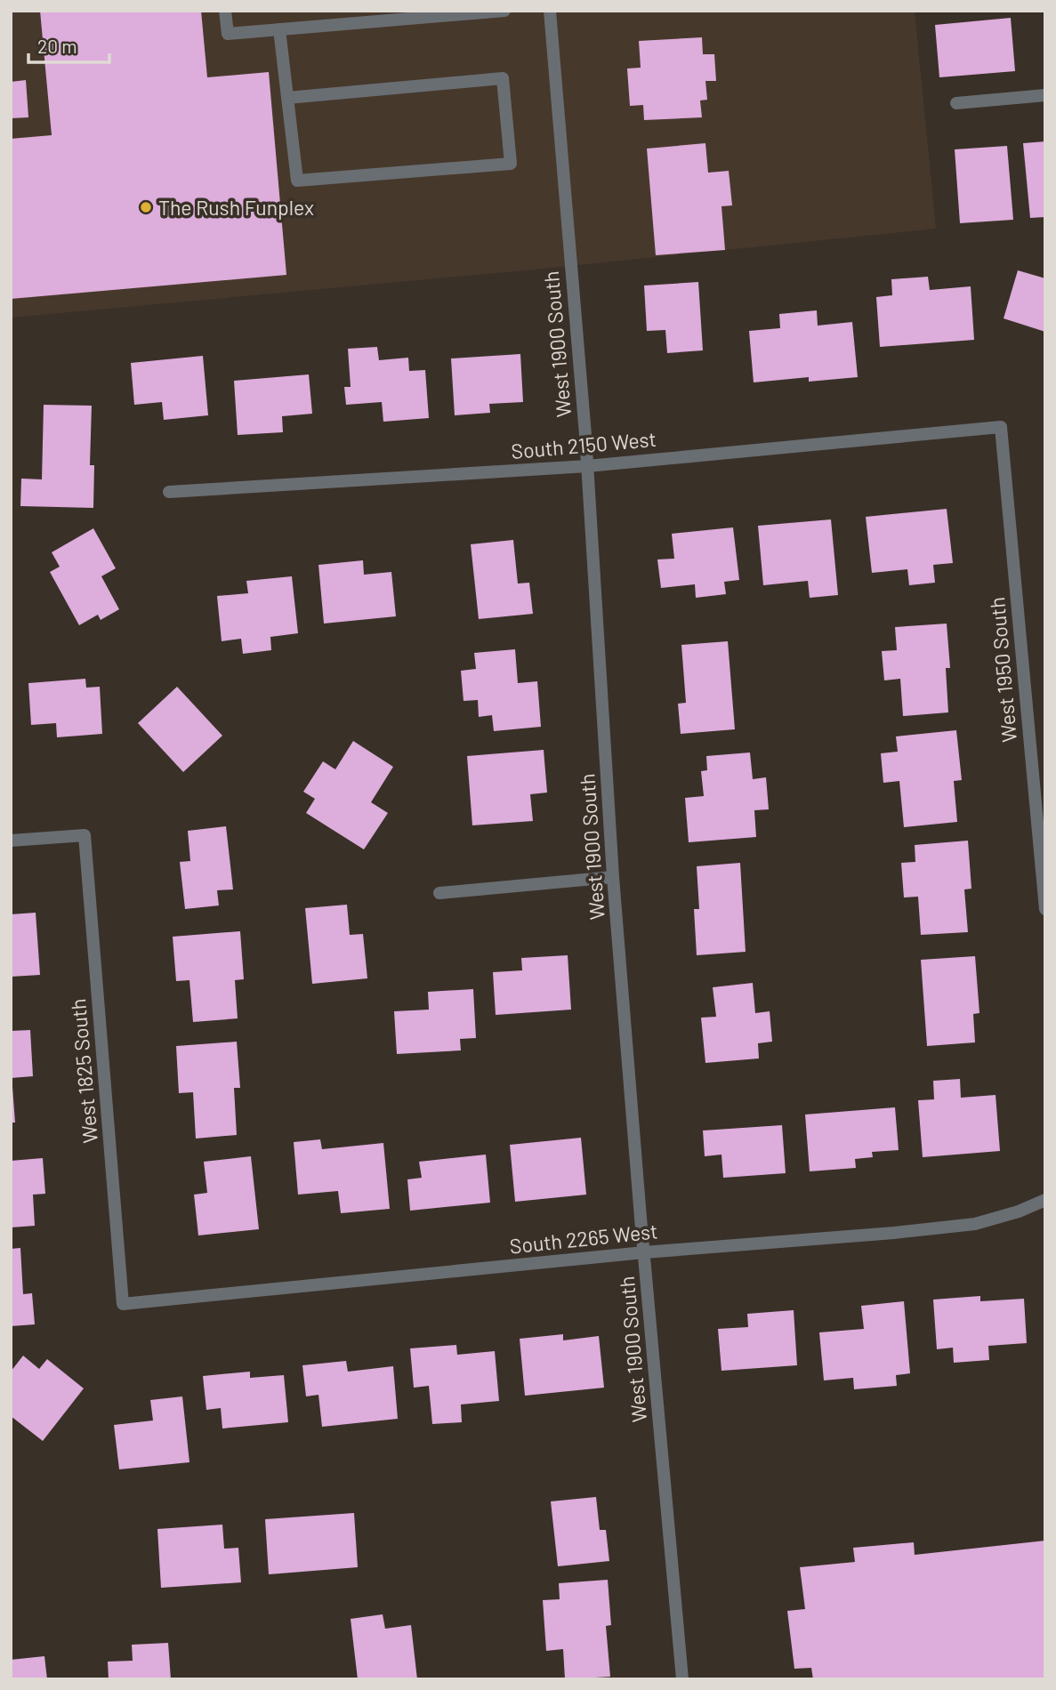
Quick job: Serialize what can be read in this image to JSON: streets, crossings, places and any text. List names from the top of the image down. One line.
{"streets":{"street":["West 1900 South","South 2150 West","West 1950 South","West 1825 South","South 2265 West"]},"crossings":[["West 1900 South","South 2150 West"],["West 1900 South","South 2265 West"],["South 2150 West","West 1950 South"],["West 1825 South","South 2265 West"]],"places":["The Rush Funplex"],"scale_bar":"20 m"}
